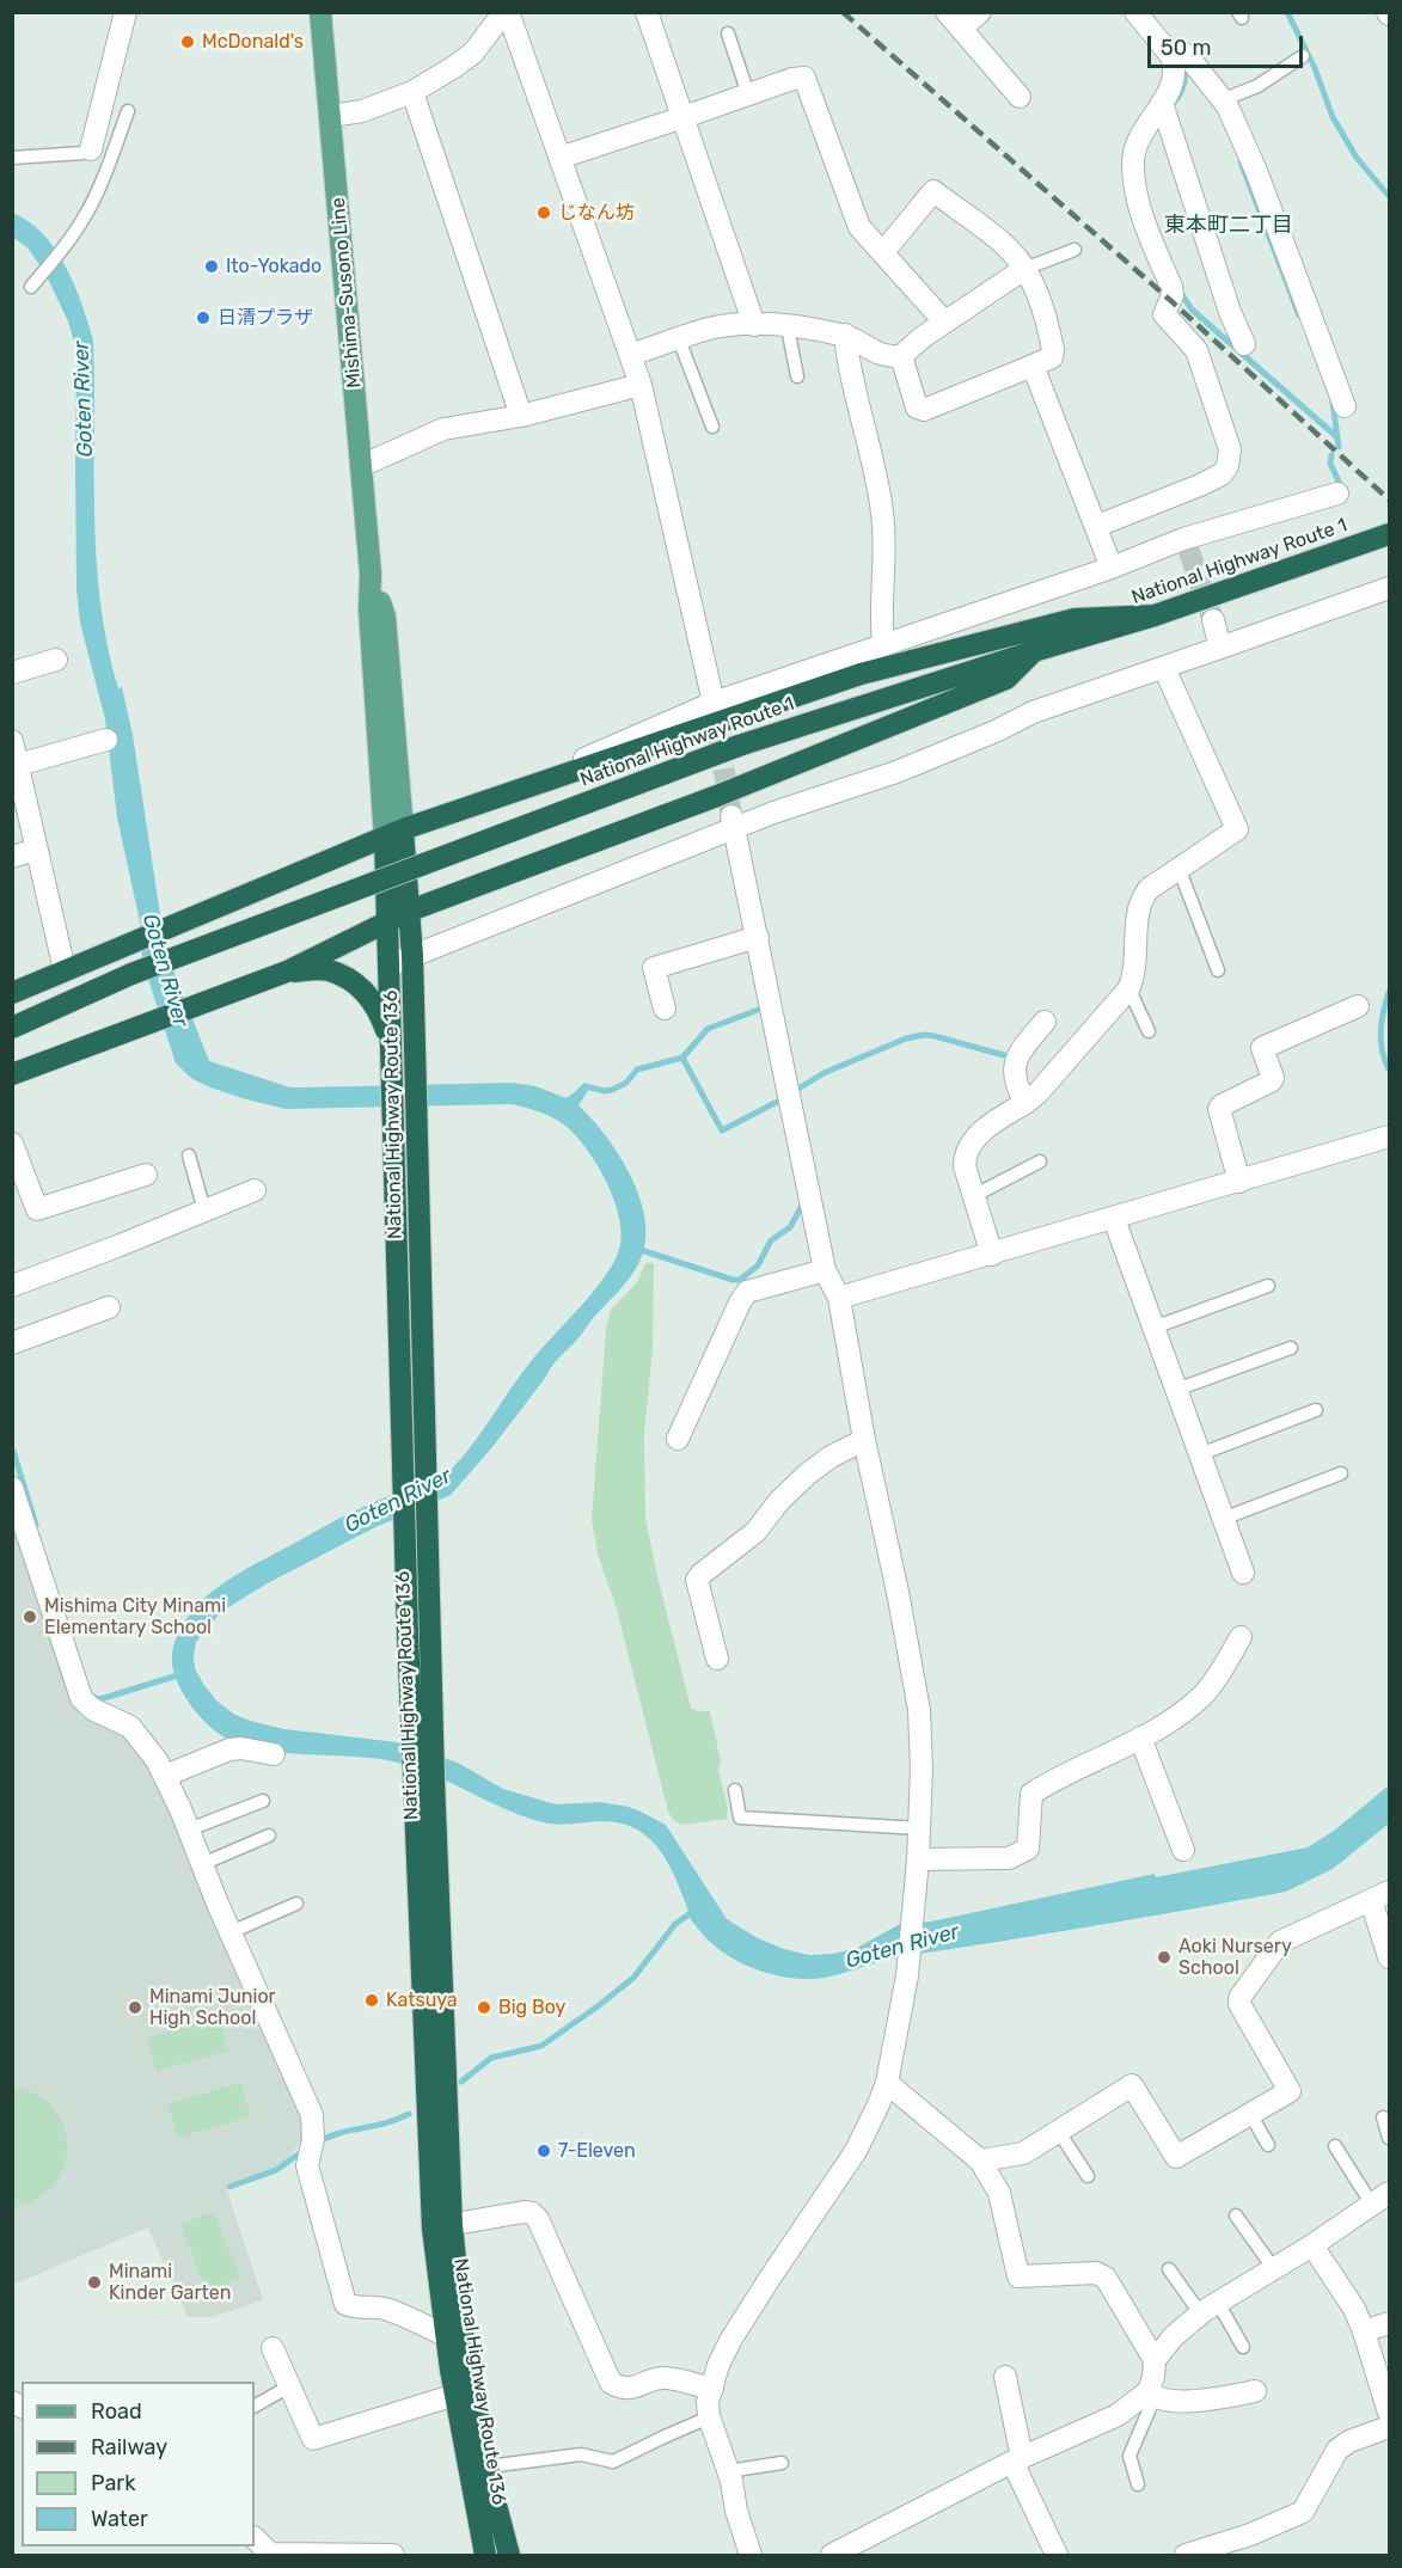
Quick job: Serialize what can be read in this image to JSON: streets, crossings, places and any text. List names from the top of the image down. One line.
{"streets":{"highway":["National Highway Route 1","National Highway Route 136"],"main road":["Mishima-Susono Line"]},"crossings":[["Mishima-Susono Line","National Highway Route 136"]],"districts":["東本町二丁目"],"water":["Goten River"],"places":["McDonald's","じなん坊","Ito-Yokado","日清プラザ","Mishima City Minami Elementary School","Aoki Nursery School","Katsuya","Minami Junior High School","Big Boy","7-Eleven","Minami Kinder Garten"],"legend":["Road","Railway","Park","Water"],"scale_bar":"50 m"}
